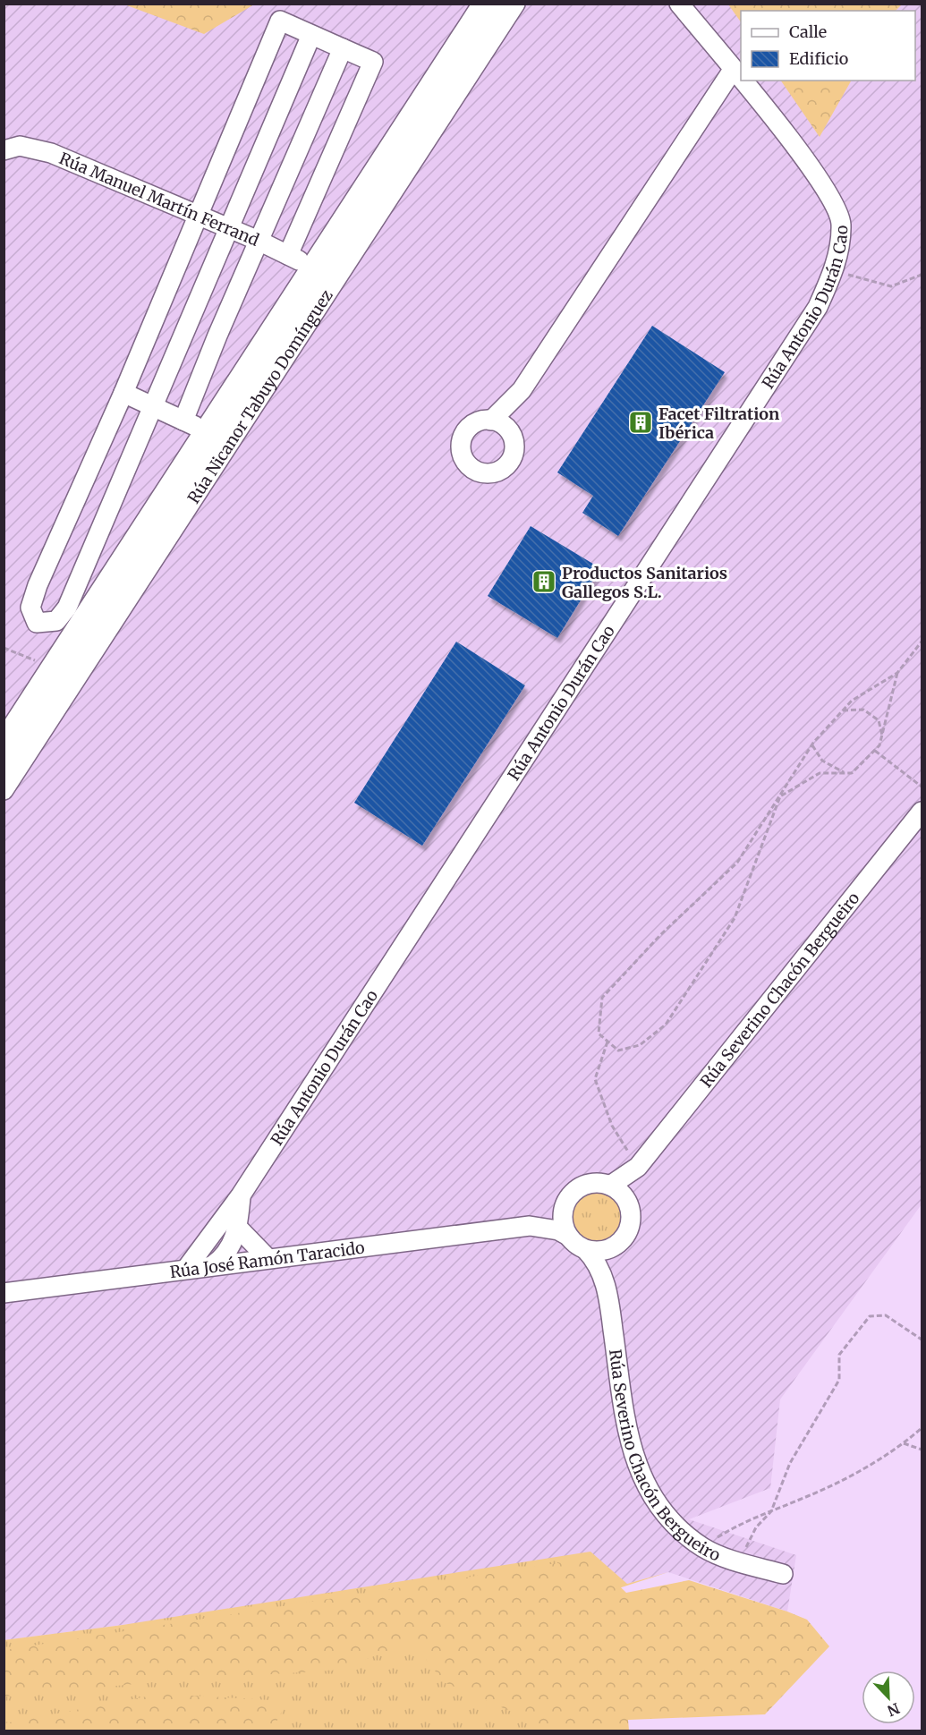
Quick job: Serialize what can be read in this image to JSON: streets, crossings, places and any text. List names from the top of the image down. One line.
{"streets":{"street":["Rúa Manuel Martín Ferrand","Rúa Antonio Durán Cao","Rúa Nicanor Tabuyo Domínguez","Rúa Severino Chacón Bergueiro","Rúa José Ramón Taracido"]},"crossings":[["Rúa Manuel Martín Ferrand","Rúa Nicanor Tabuyo Domínguez"],["Rúa Antonio Durán Cao","Rúa José Ramón Taracido"],["Rúa Severino Chacón Bergueiro","Rúa José Ramón Taracido"]],"places":{"building":["Facet Filtration Ibérica","Productos Sanitarios Gallegos S.L."]},"legend":["Calle","Edificio"],"north":"bottom right"}
